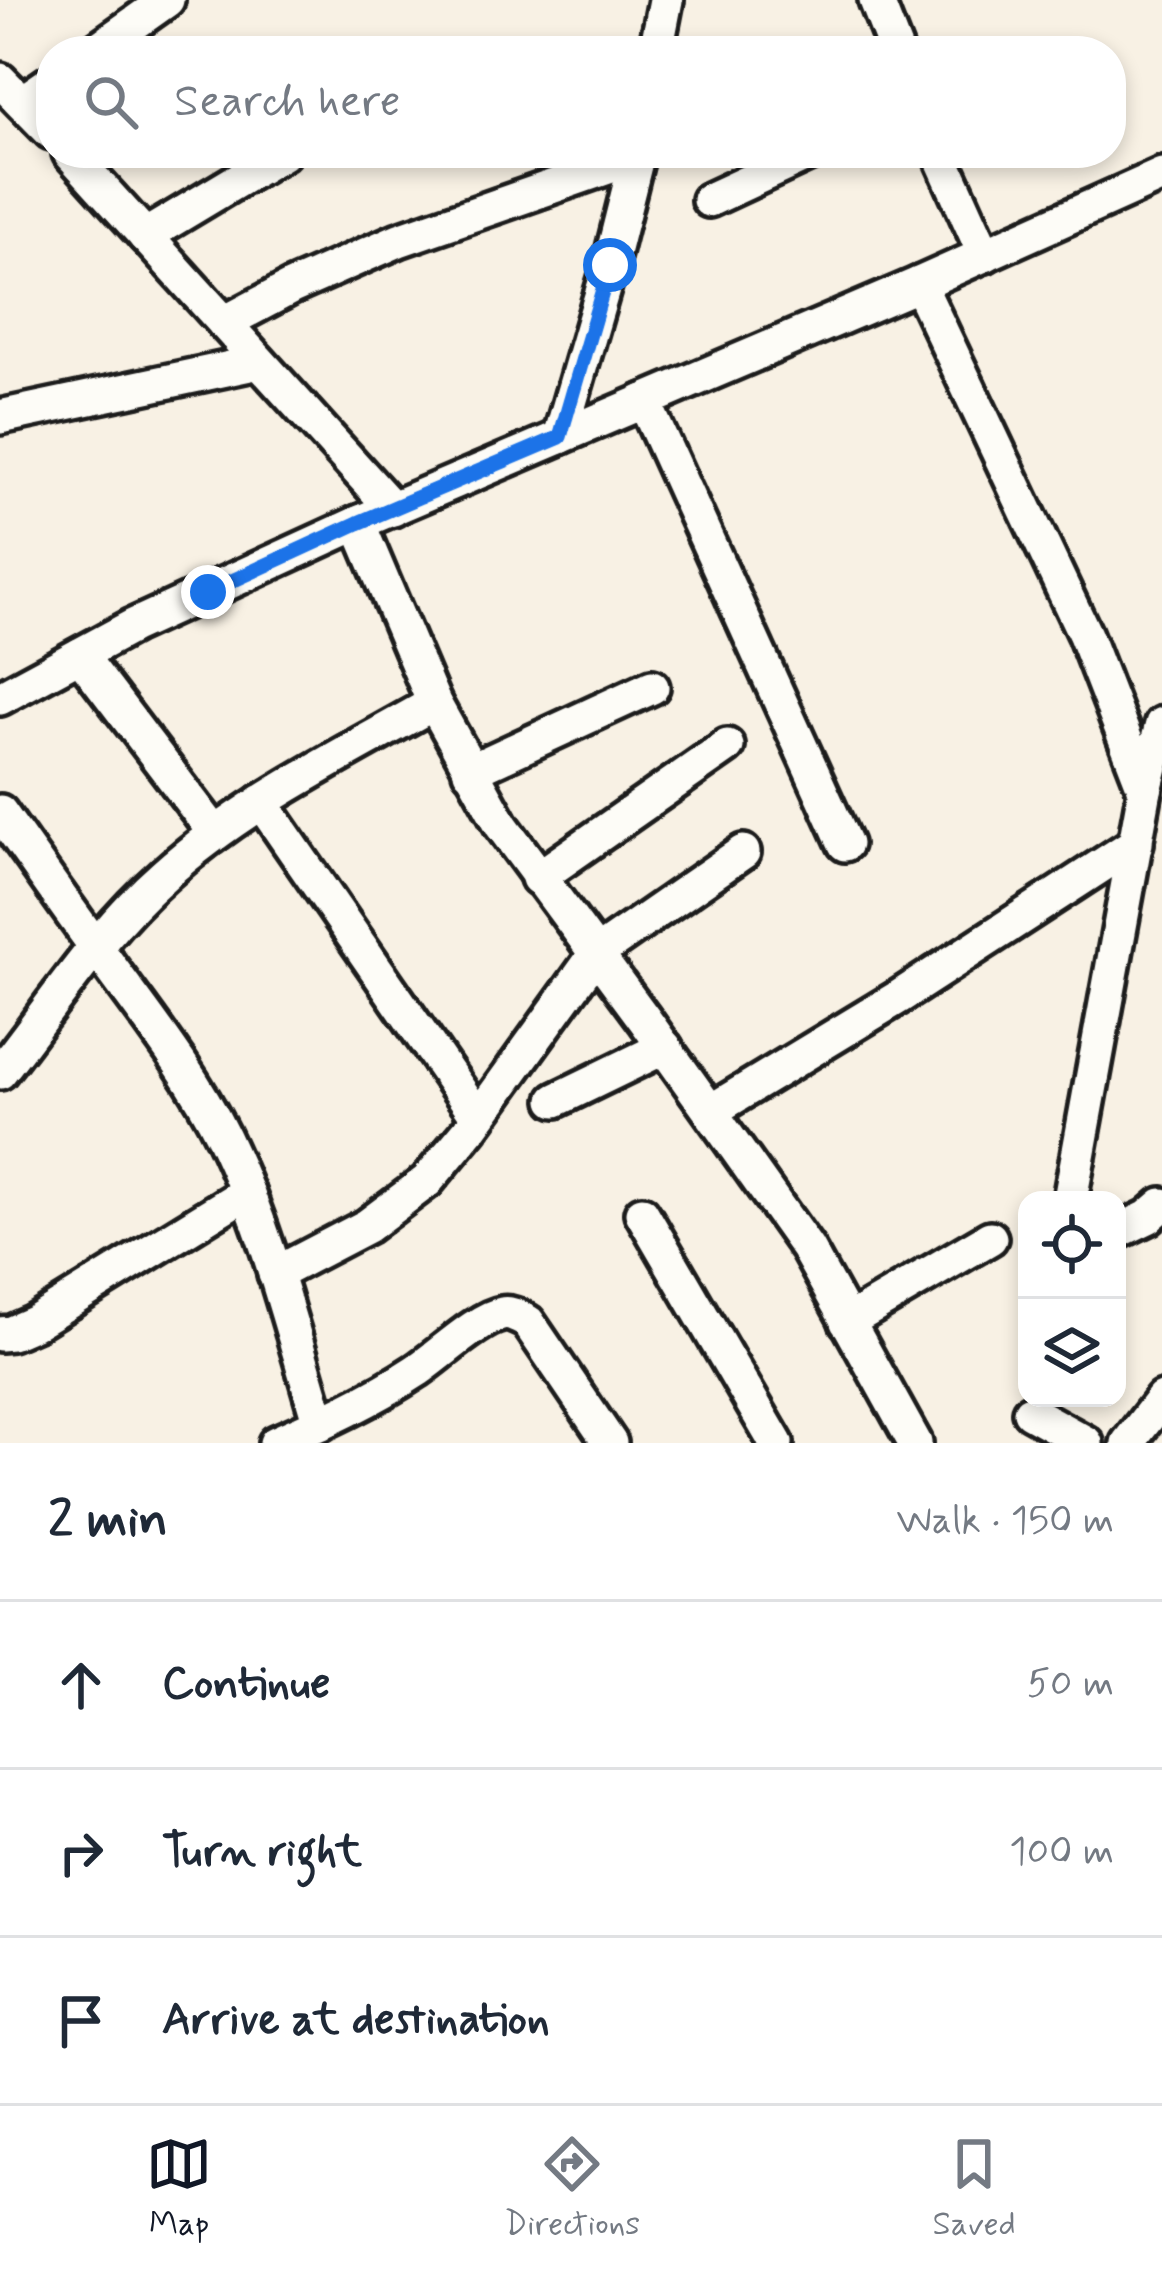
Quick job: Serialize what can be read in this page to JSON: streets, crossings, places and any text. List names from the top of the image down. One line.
{"page":{"search":"Search here","heading":["2 min","Walk · 150 m"],"list":[["Continue","50 m"],["Turn right","100 m"],"Arrive at destination"],"nav":["Map","Directions","Saved"]}}
